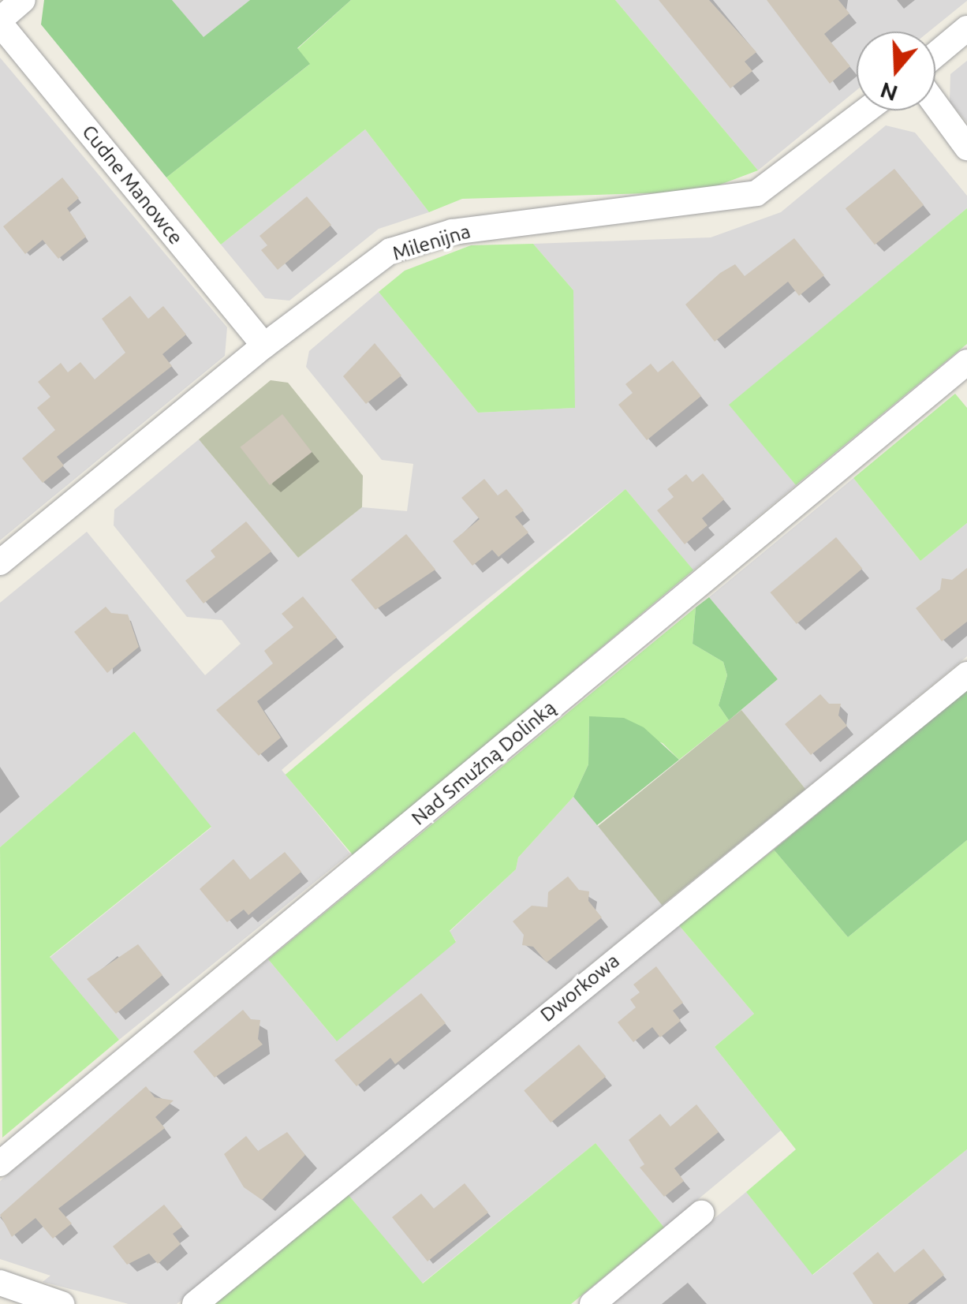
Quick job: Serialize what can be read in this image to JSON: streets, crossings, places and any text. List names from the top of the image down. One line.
{"streets":{"street":["Cudne Manowce","Milenijna","Nad Smużną Dolinką","Dworkowa"]},"crossings":[["Cudne Manowce","Milenijna"]],"north":"bottom"}
